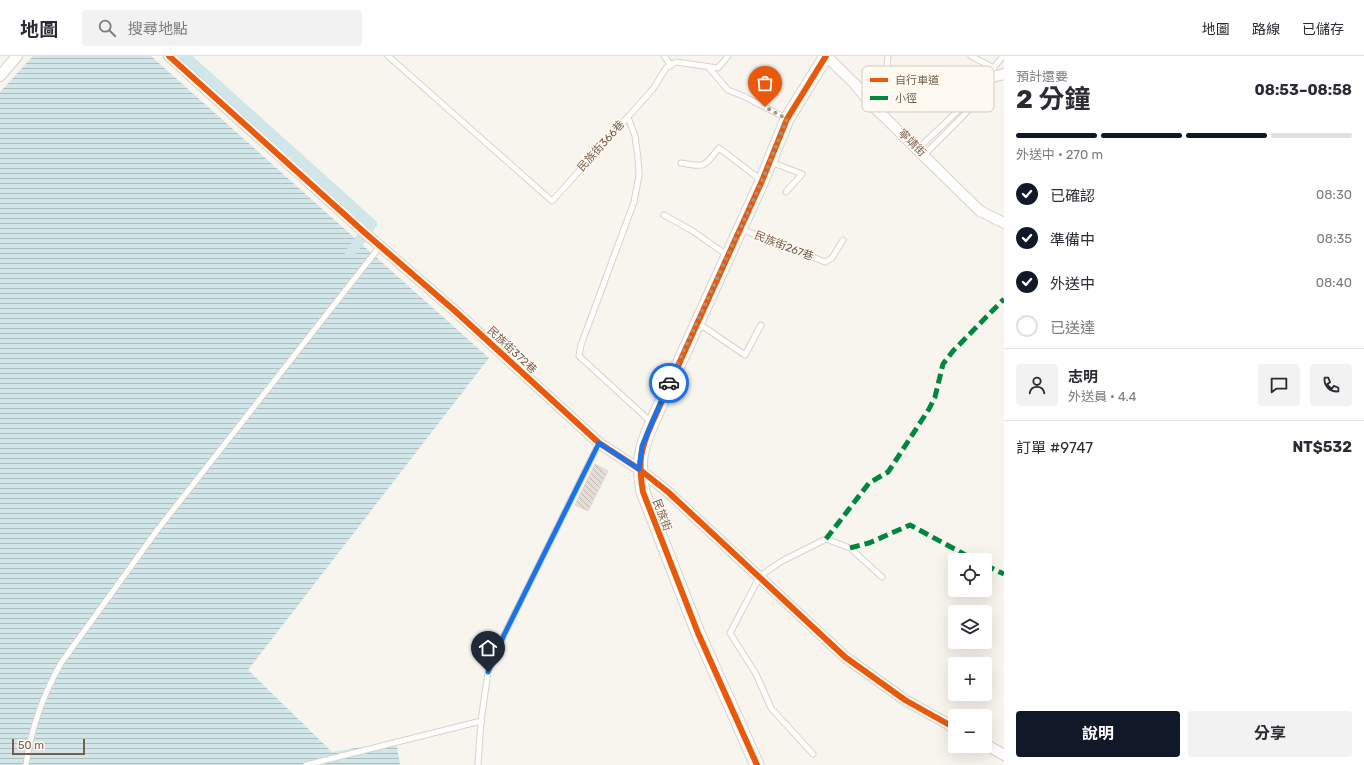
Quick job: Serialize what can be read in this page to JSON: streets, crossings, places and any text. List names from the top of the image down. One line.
{"streets":{"street":["寧靖街","民族街372巷","民族街"],"lane":["民族街366巷","民族街267巷"]},"crossings":[["寧靖街","民族街"],["民族街366巷","民族街"],["民族街267巷","民族街"],["民族街372巷","民族街"]],"legend":["自行車道","小徑"],"scale_bar":"50 m","page":{"header":"地圖","search":"搜尋地點","nav":["地圖","路線","已儲存"],"heading":["2 分鐘","預計還要","08:53–08:58"],"panel":["志明","外送員 · 4.4","訂單 #9747","NT$532"],"bar":"外送中 · 270 m","list":[["已確認","08:30"],["準備中","08:35"],["外送中","08:40"],"已送達"],"map_buttons":["+","−"],"buttons":["說明","分享"],"scale":"50 m"}}
